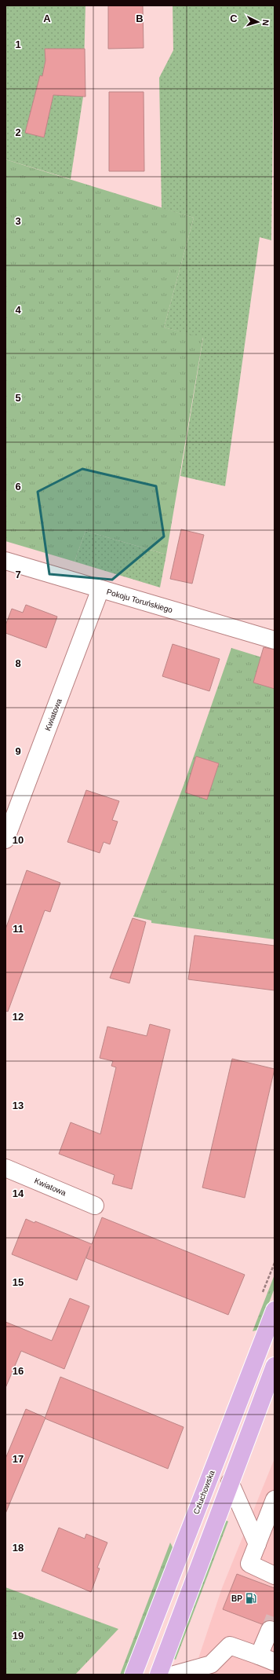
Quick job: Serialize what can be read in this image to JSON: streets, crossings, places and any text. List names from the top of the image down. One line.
{"streets":{"main road":["Człuchowska"],"street":["Pokoju Toruńskiego","Kwiatowa"]},"crossings":[["Pokoju Toruńskiego","Kwiatowa"]],"places":{"fuel station":["BP"]},"north":"right","grid":{"columns":["A","B","C"],"rows":["1","2","3","4","5","6","7","8","9","10","11","12","13","14","15","16","17","18","19"]}}
